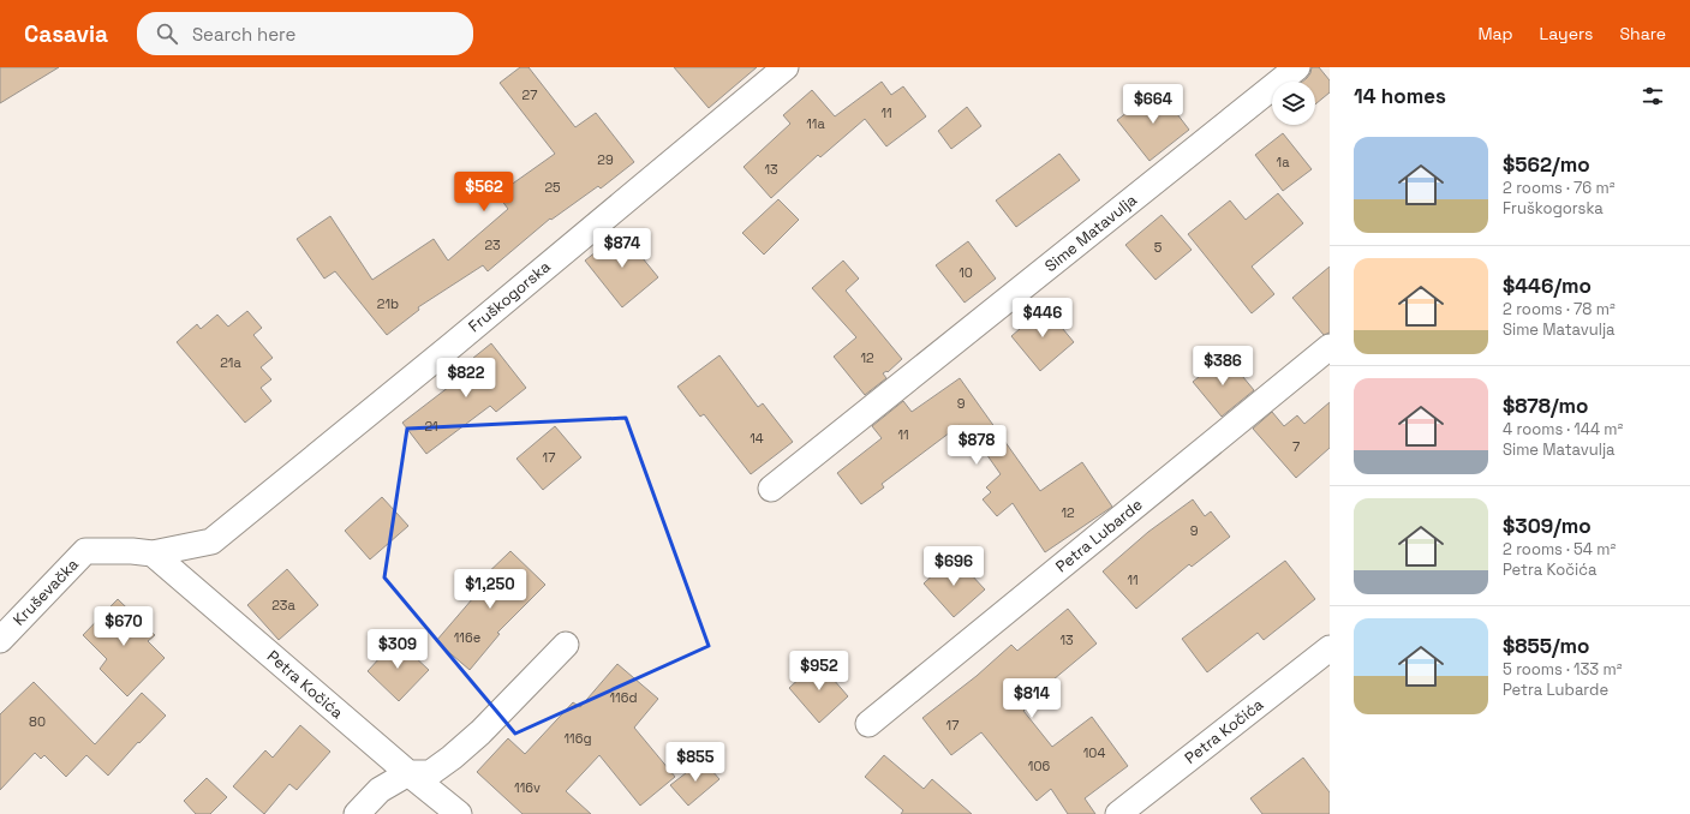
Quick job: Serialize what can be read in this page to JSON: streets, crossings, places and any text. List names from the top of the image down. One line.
{"streets":{"street":["Sime Matavulja","Fruškogorska","Petra Lubarde","Kruševačka","Petra Kočića"]},"crossings":[["Fruškogorska","Kruševačka"],["Fruškogorska","Petra Kočića"],["Kruševačka","Petra Kočića"]],"house_numbers":["27","11","11a","29","1a","13","25","23","5","10","21b","12","21a","9","21","11","14","7","17","12","9","11","23a","116e","13","116d","80","17","116g","104","106","116v"],"page":{"header":"Casavia","search":"Search here","nav":["Map","Layers","Share"],"heading":"14 homes","price":["$664","$562","$874","$446","$386","$822","$878","$696","$1,250","$670","$309","$952","$814","$855"],"list":[{"name":"$562/mo","note":"2 rooms · 76 m² · Fruškogorska"},{"name":"$446/mo","note":"2 rooms · 78 m² · Sime Matavulja"},{"name":"$878/mo","note":"4 rooms · 144 m² · Sime Matavulja"},{"name":"$309/mo","note":"2 rooms · 54 m² · Petra Kočića"},{"name":"$855/mo","note":"5 rooms · 133 m² · Petra Lubarde"}]}}
